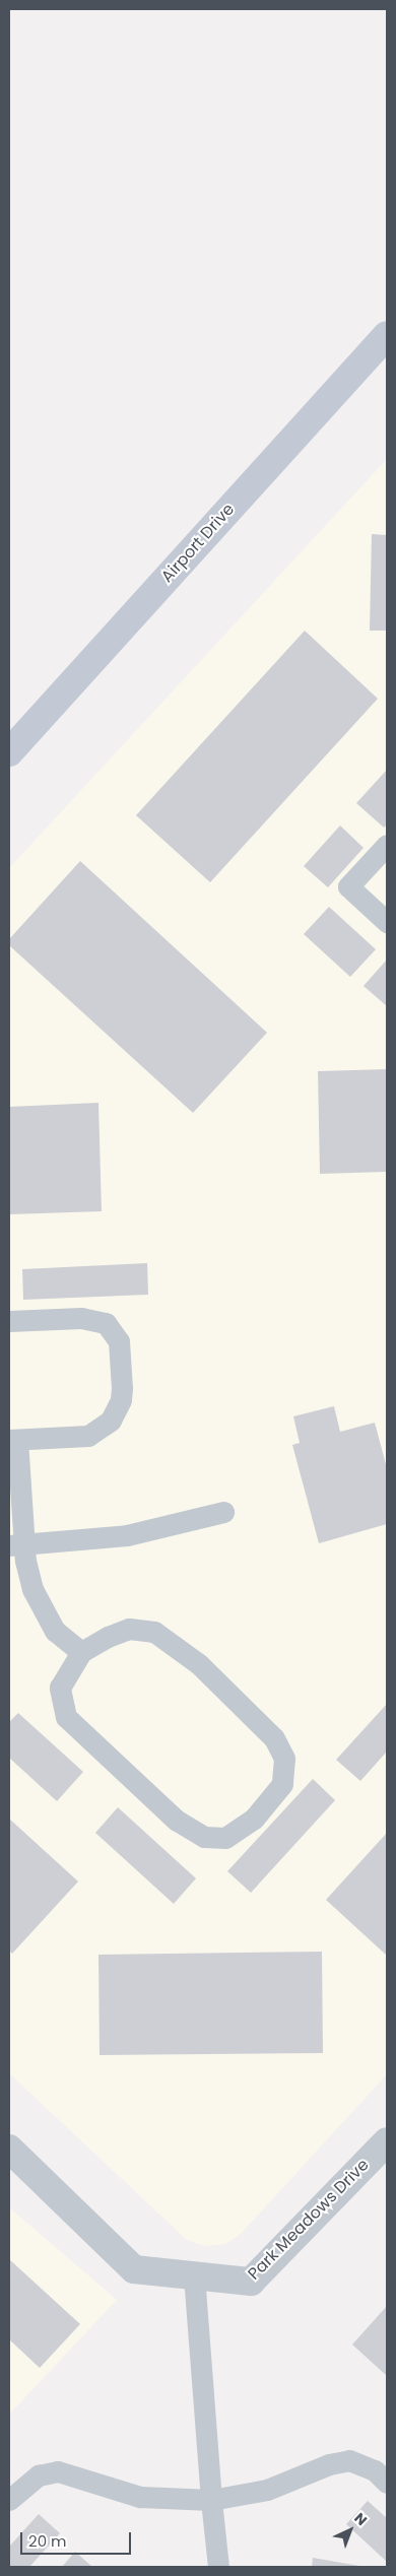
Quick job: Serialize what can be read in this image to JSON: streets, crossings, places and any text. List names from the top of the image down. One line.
{"streets":{"main road":["Airport Drive"],"street":["Park Meadows Drive"]},"scale_bar":"20 m","north":"top right"}
